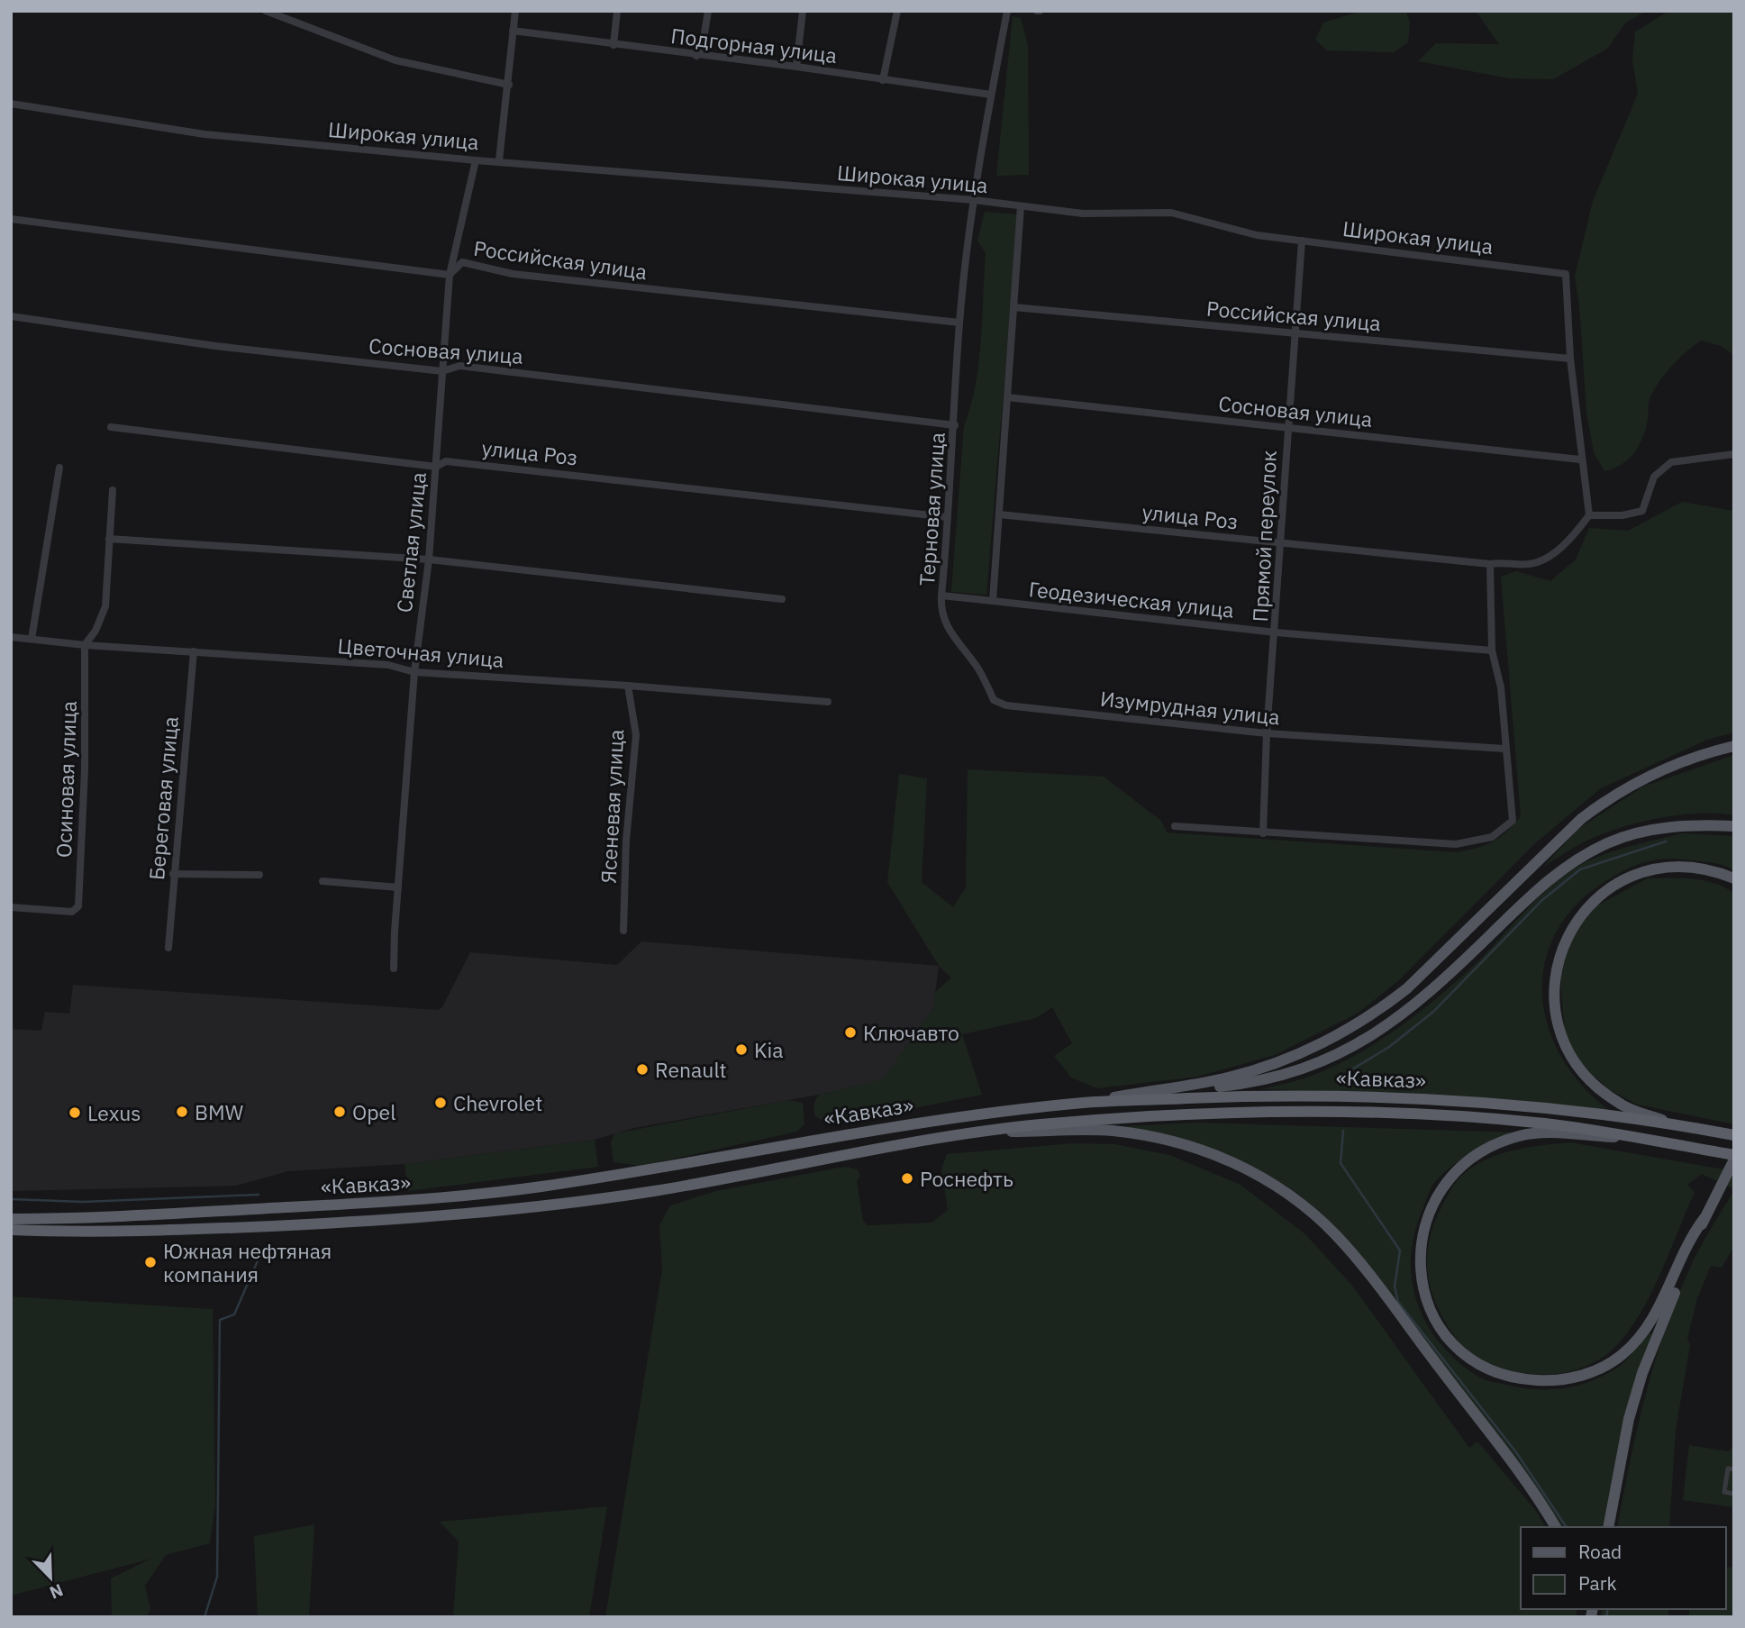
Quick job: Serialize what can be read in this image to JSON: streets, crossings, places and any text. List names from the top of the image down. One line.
{"streets":{"highway":["«Кавказ»"],"street":["Подгорная улица","Широкая улица","Российская улица","Сосновая улица","улица Роз","Терновая улица","Прямой переулок","Светлая улица","Геодезическая улица","Цветочная улица","Изумрудная улица","Осиновая улица","Береговая улица","Ясеневая улица"]},"crossings":[["Подгорная улица","Терновая улица"],["Широкая улица","Российская улица"],["Широкая улица","Сосновая улица"],["Широкая улица","улица Роз"],["Широкая улица","Терновая улица"],["Широкая улица","Прямой переулок"],["Широкая улица","Светлая улица"],["Российская улица","Терновая улица"],["Российская улица","Прямой переулок"],["Российская улица","Светлая улица"],["Сосновая улица","Терновая улица"],["Сосновая улица","Прямой переулок"],["Сосновая улица","Светлая улица"],["улица Роз","Терновая улица"],["улица Роз","Прямой переулок"],["улица Роз","Светлая улица"],["Терновая улица","Геодезическая улица"],["Терновая улица","Изумрудная улица"],["Прямой переулок","Геодезическая улица"],["Прямой переулок","Изумрудная улица"],["Светлая улица","Цветочная улица"],["Цветочная улица","Осиновая улица"],["Цветочная улица","Береговая улица"],["Цветочная улица","Ясеневая улица"]],"places":["Ключавто","Kia","Renault","Chevrolet","BMW","Opel","Lexus","Роснефть","Южная нефтяная компания"],"legend":["Road","Park"],"north":"bottom right"}
